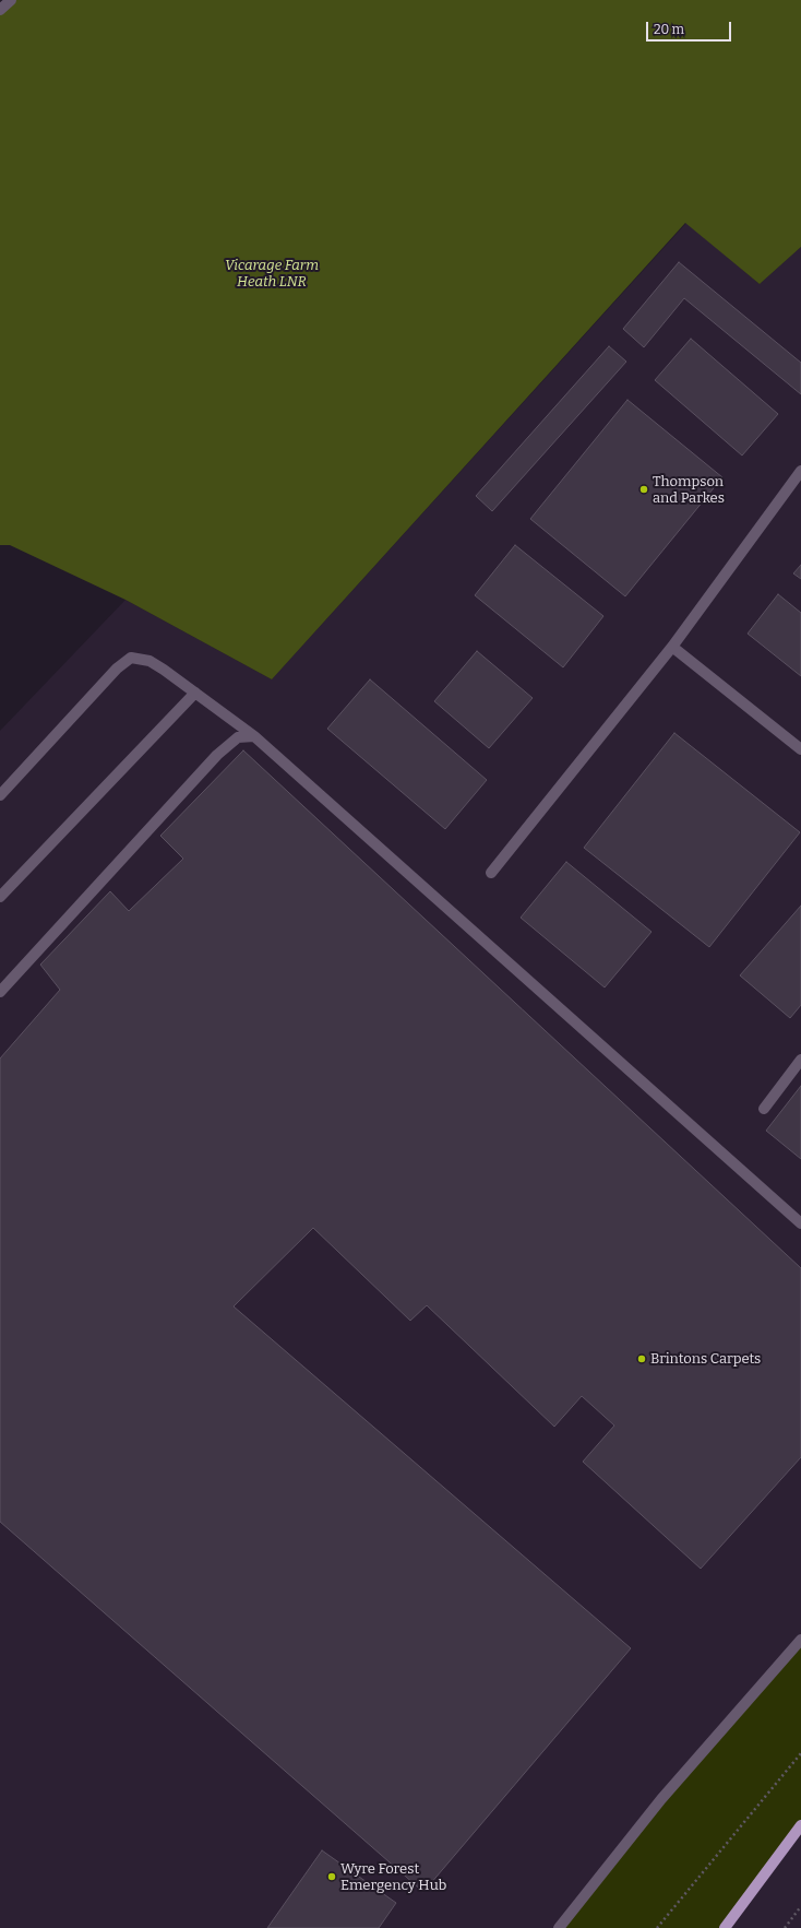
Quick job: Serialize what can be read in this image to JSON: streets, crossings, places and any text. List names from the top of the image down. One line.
{"parks":["Vicarage Farm Heath LNR"],"places":["Thompson and Parkes","Brintons Carpets","Wyre Forest Emergency Hub"],"scale_bar":"20 m"}
